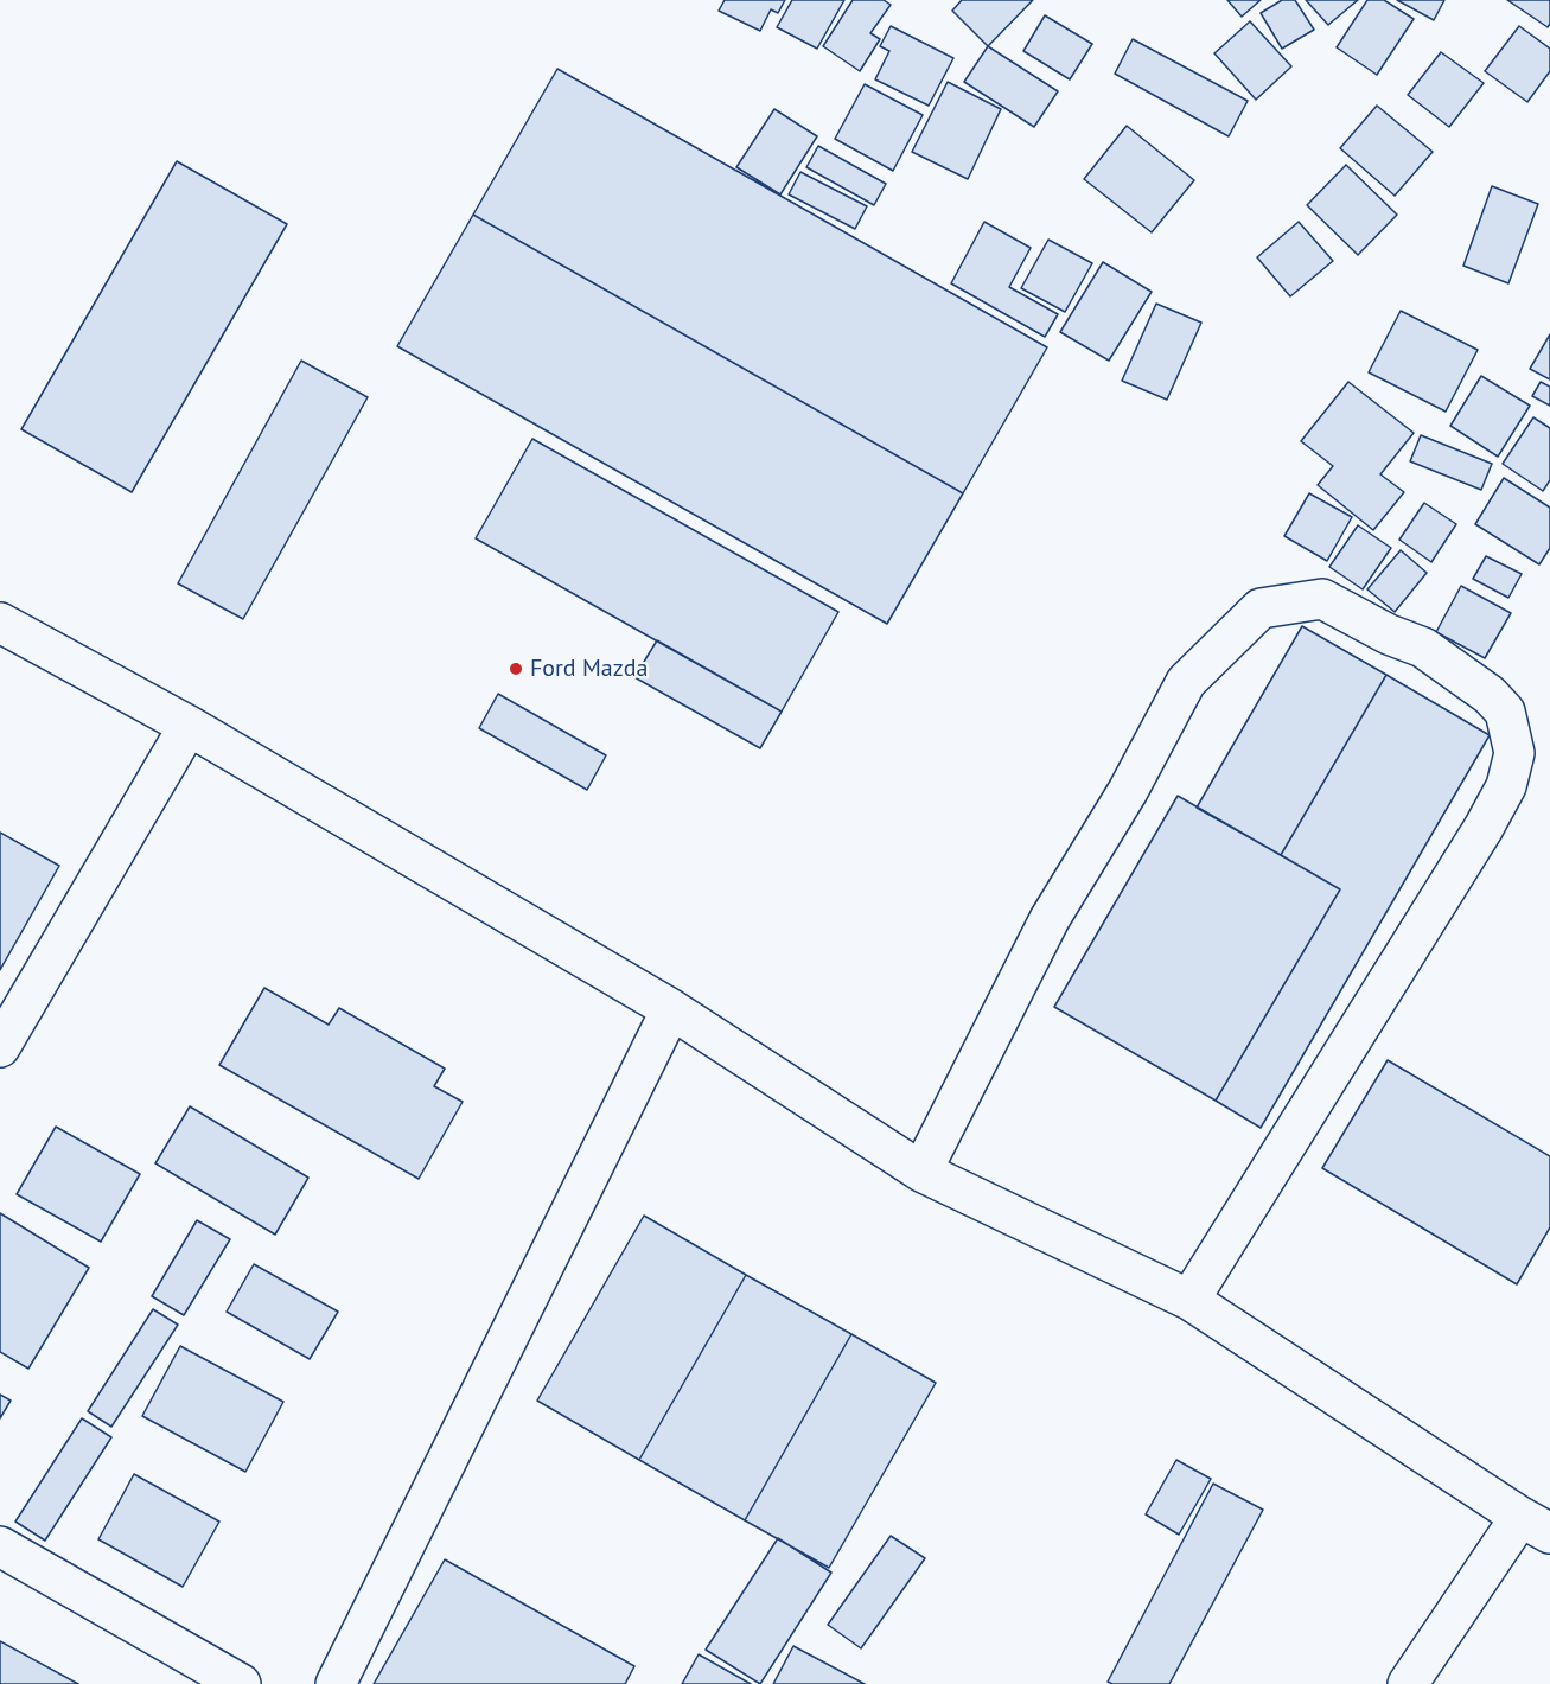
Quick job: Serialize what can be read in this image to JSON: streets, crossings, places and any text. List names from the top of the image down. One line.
{"places":["Ford Mazda"]}
